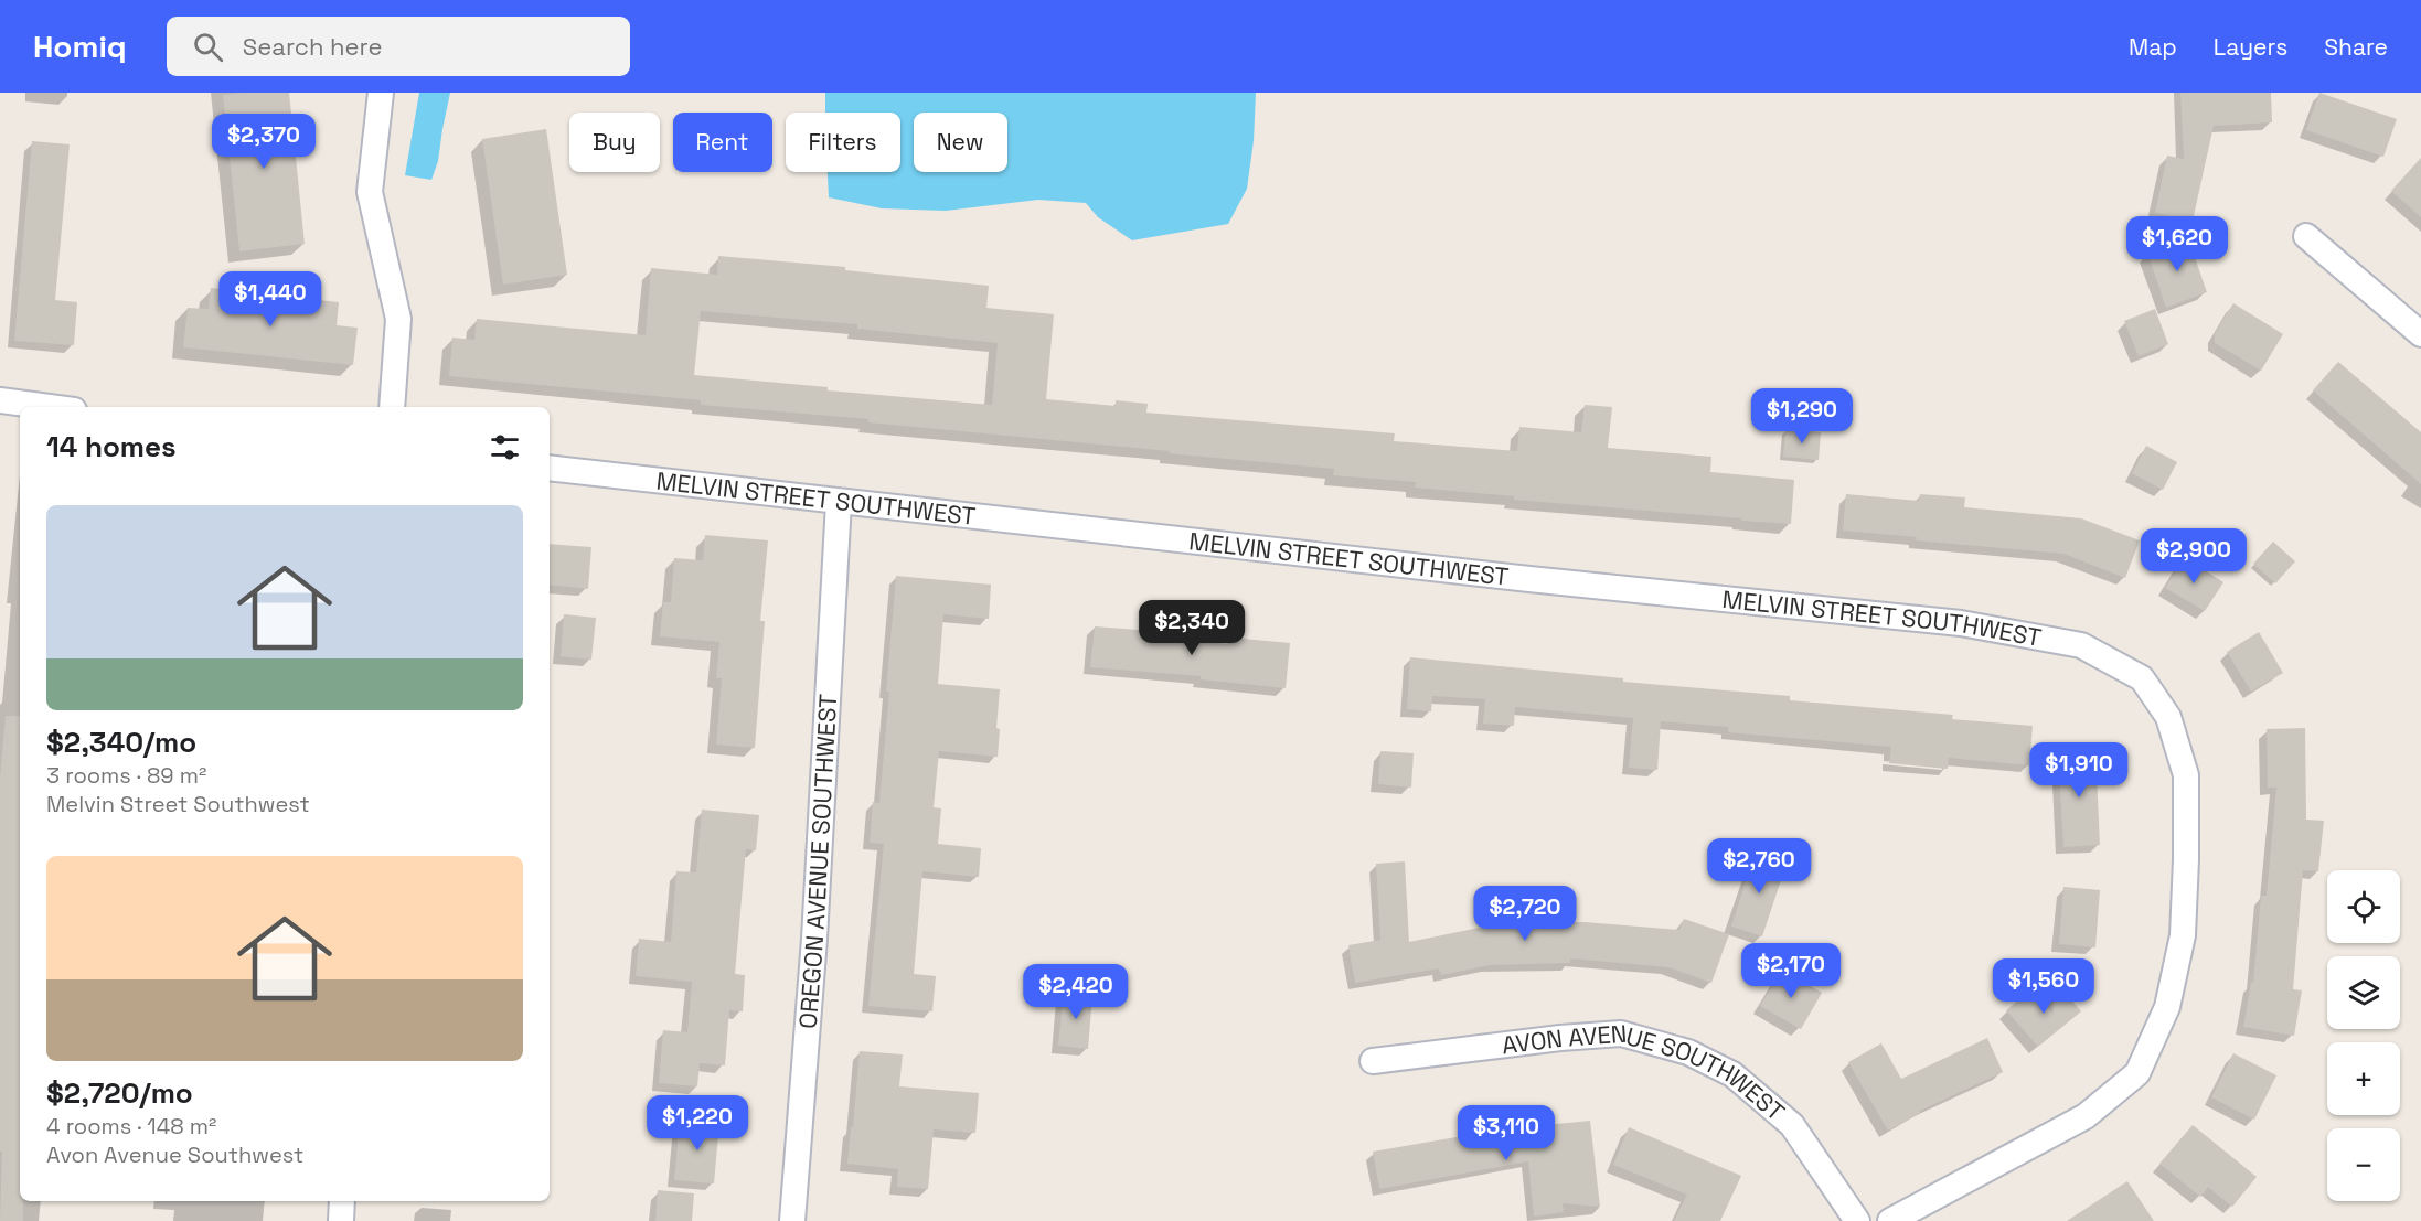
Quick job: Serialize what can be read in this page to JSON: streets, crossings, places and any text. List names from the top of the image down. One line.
{"streets":{"street":["MELVIN STREET SOUTHWEST","OREGON AVENUE SOUTHWEST","AVON AVENUE SOUTHWEST"]},"crossings":[["MELVIN STREET SOUTHWEST","OREGON AVENUE SOUTHWEST"]],"page":{"header":"Homiq","search":"Search here","nav":["Map","Layers","Share"],"chip":["Buy","Rent","Filters","New"],"price":["$2,370","$1,620","$1,440","$1,290","$2,900","$2,340","$1,910","$2,760","$2,720","$2,170","$1,560","$2,420","$1,220","$3,110"],"heading":"14 homes","list":[{"name":"$2,340/mo","note":"3 rooms · 89 m² · Melvin Street Southwest"},{"name":"$2,720/mo","note":"4 rooms · 148 m² · Avon Avenue Southwest"}],"map_buttons":["+","−"]}}
